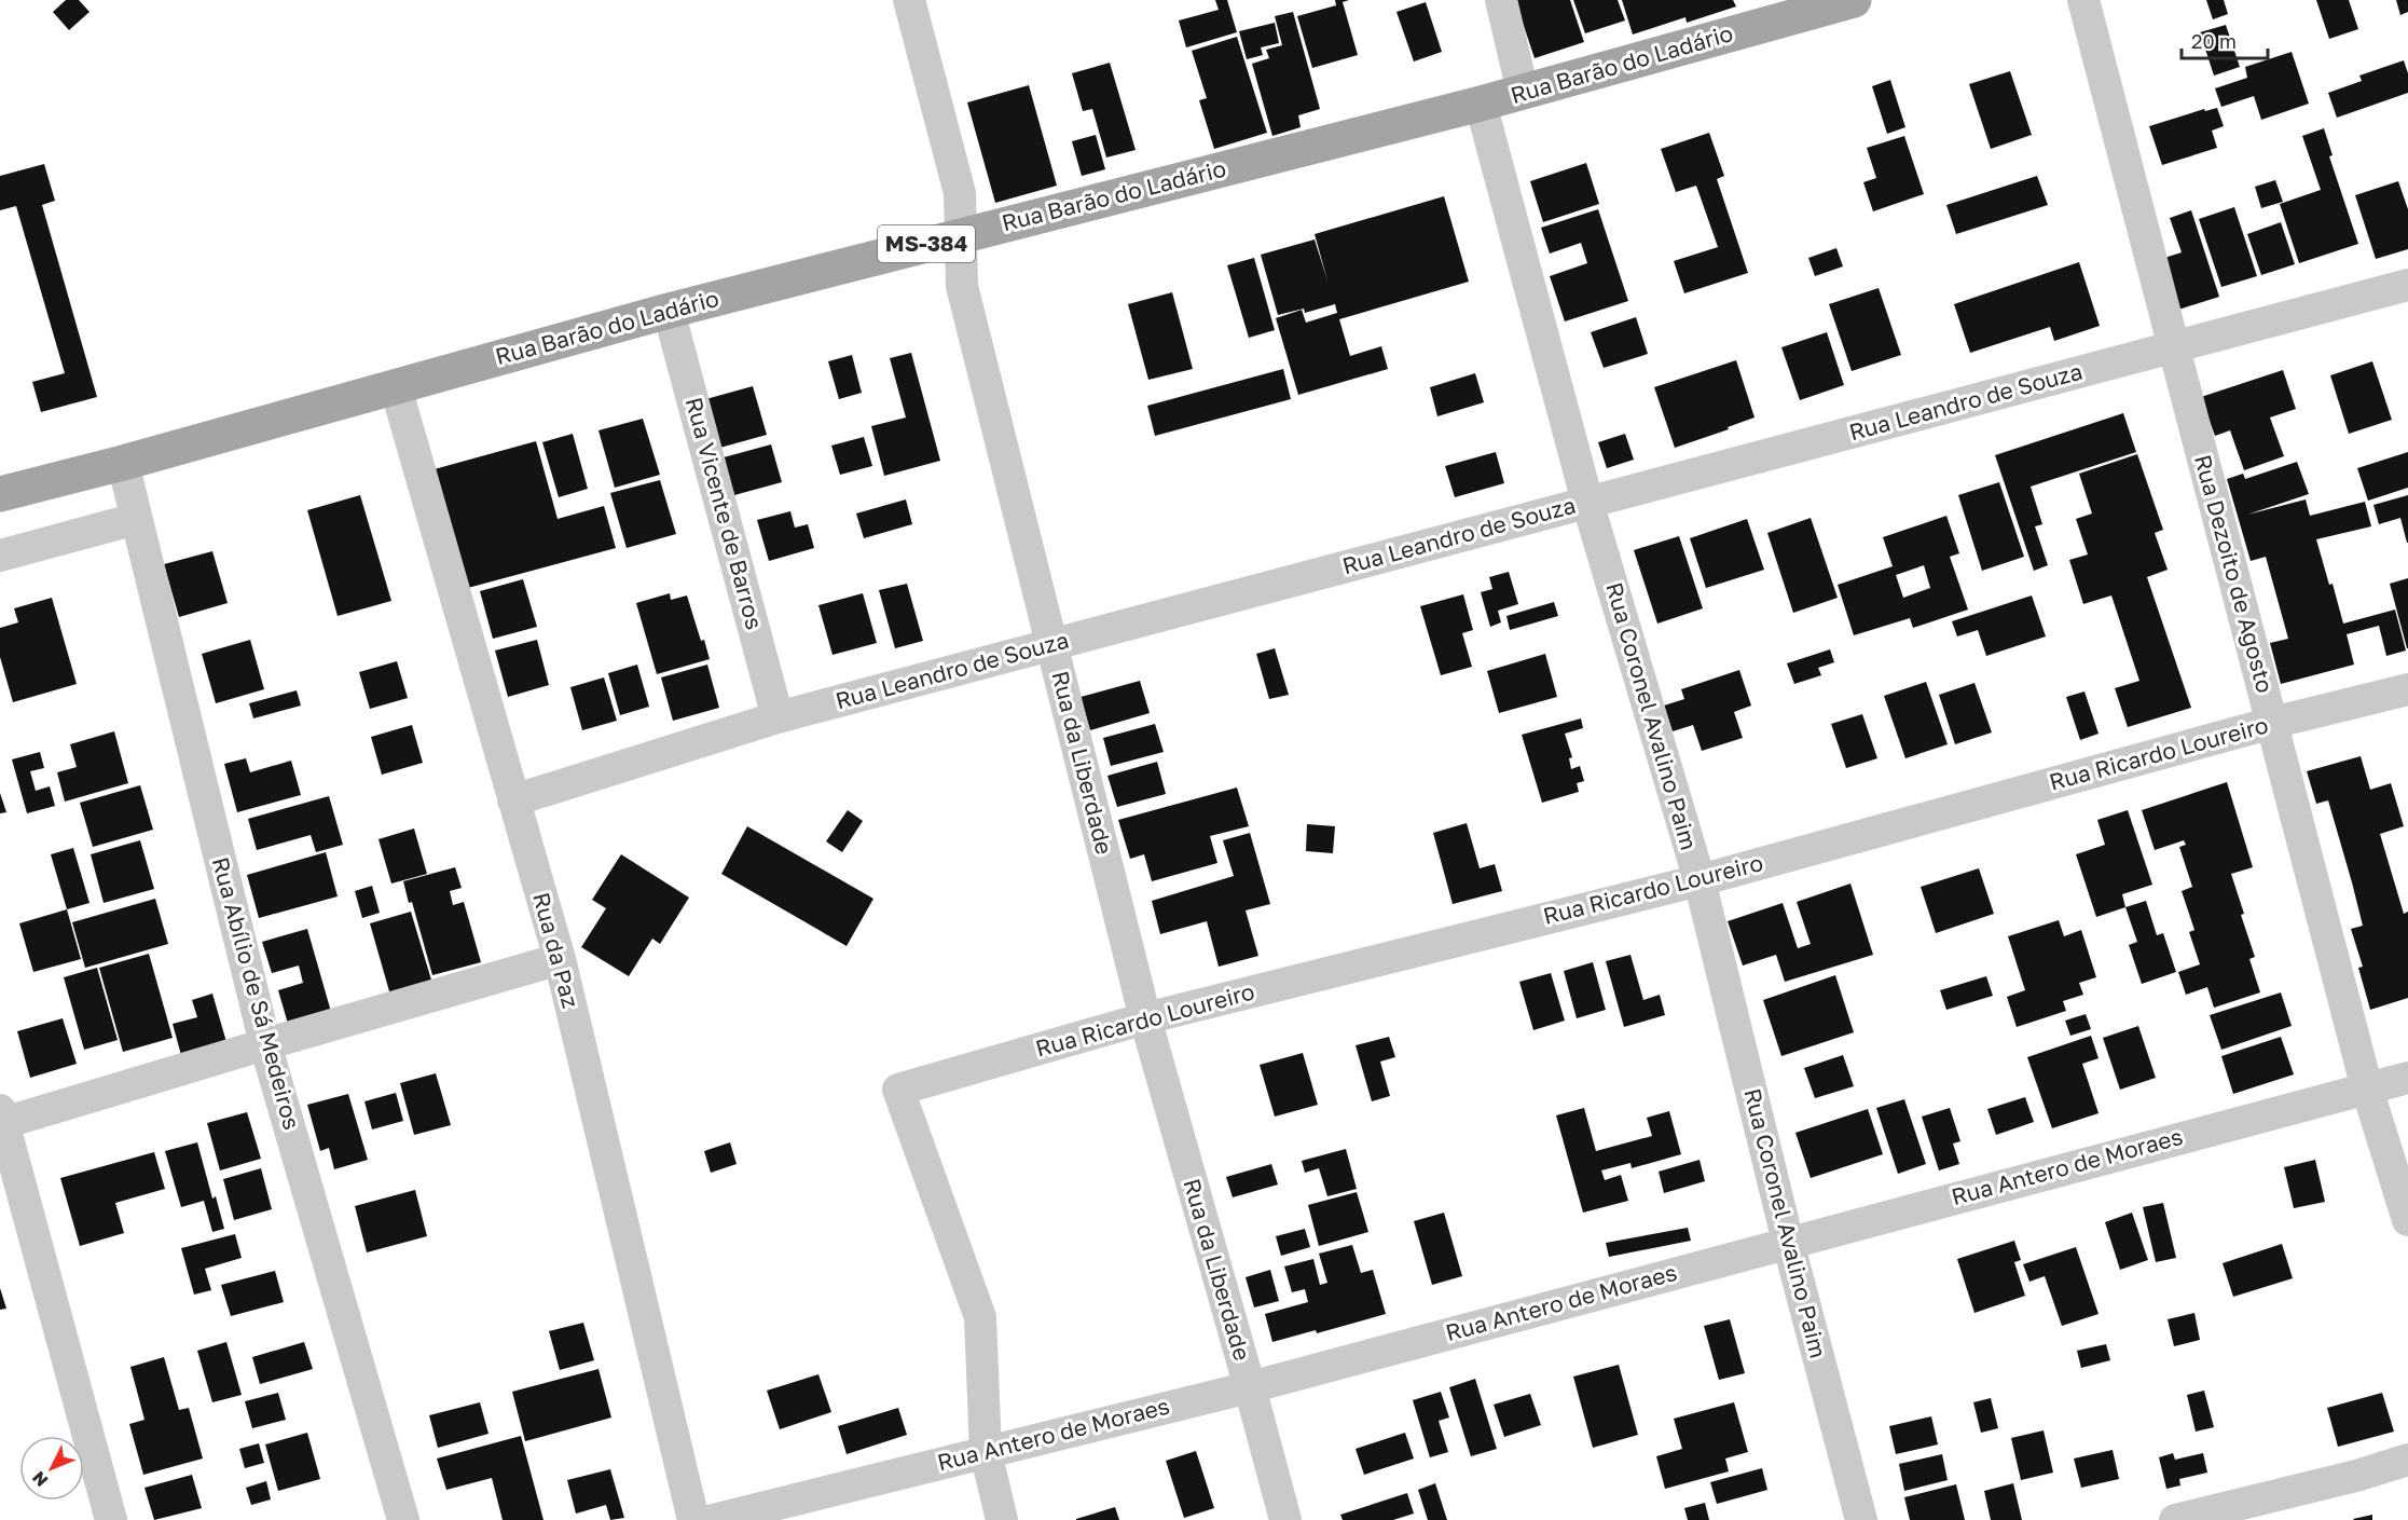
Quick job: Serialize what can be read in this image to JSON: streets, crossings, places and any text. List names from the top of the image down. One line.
{"streets":{"main road":["Rua Barão do Ladário","MS-384"],"street":["Rua Leandro de Souza","Rua Vicente de Barros","Rua Dezoito de Agosto","Rua Coronel Avalino Paim","Rua Ricardo Loureiro","Rua da Liberdade","Rua da Paz","Rua Abílio de Sá Medeiros","Rua Antero de Moraes"]},"crossings":[["Rua Barão do Ladário","Rua Vicente de Barros"],["Rua Barão do Ladário","Rua Coronel Avalino Paim"],["Rua Barão do Ladário","Rua da Liberdade"],["Rua Barão do Ladário","Rua da Paz"],["Rua Barão do Ladário","Rua Abílio de Sá Medeiros"],["Rua Leandro de Souza","Rua Vicente de Barros"],["Rua Leandro de Souza","Rua Dezoito de Agosto"],["Rua Leandro de Souza","Rua Coronel Avalino Paim"],["Rua Leandro de Souza","Rua da Liberdade"],["Rua Leandro de Souza","Rua da Paz"],["Rua Dezoito de Agosto","Rua Ricardo Loureiro"],["Rua Dezoito de Agosto","Rua Antero de Moraes"],["Rua Coronel Avalino Paim","Rua Ricardo Loureiro"],["Rua Coronel Avalino Paim","Rua Antero de Moraes"],["Rua Ricardo Loureiro","Rua da Liberdade"],["Rua Ricardo Loureiro","Rua Antero de Moraes"],["Rua da Liberdade","Rua Antero de Moraes"]],"scale_bar":"20 m","north":"bottom left"}
